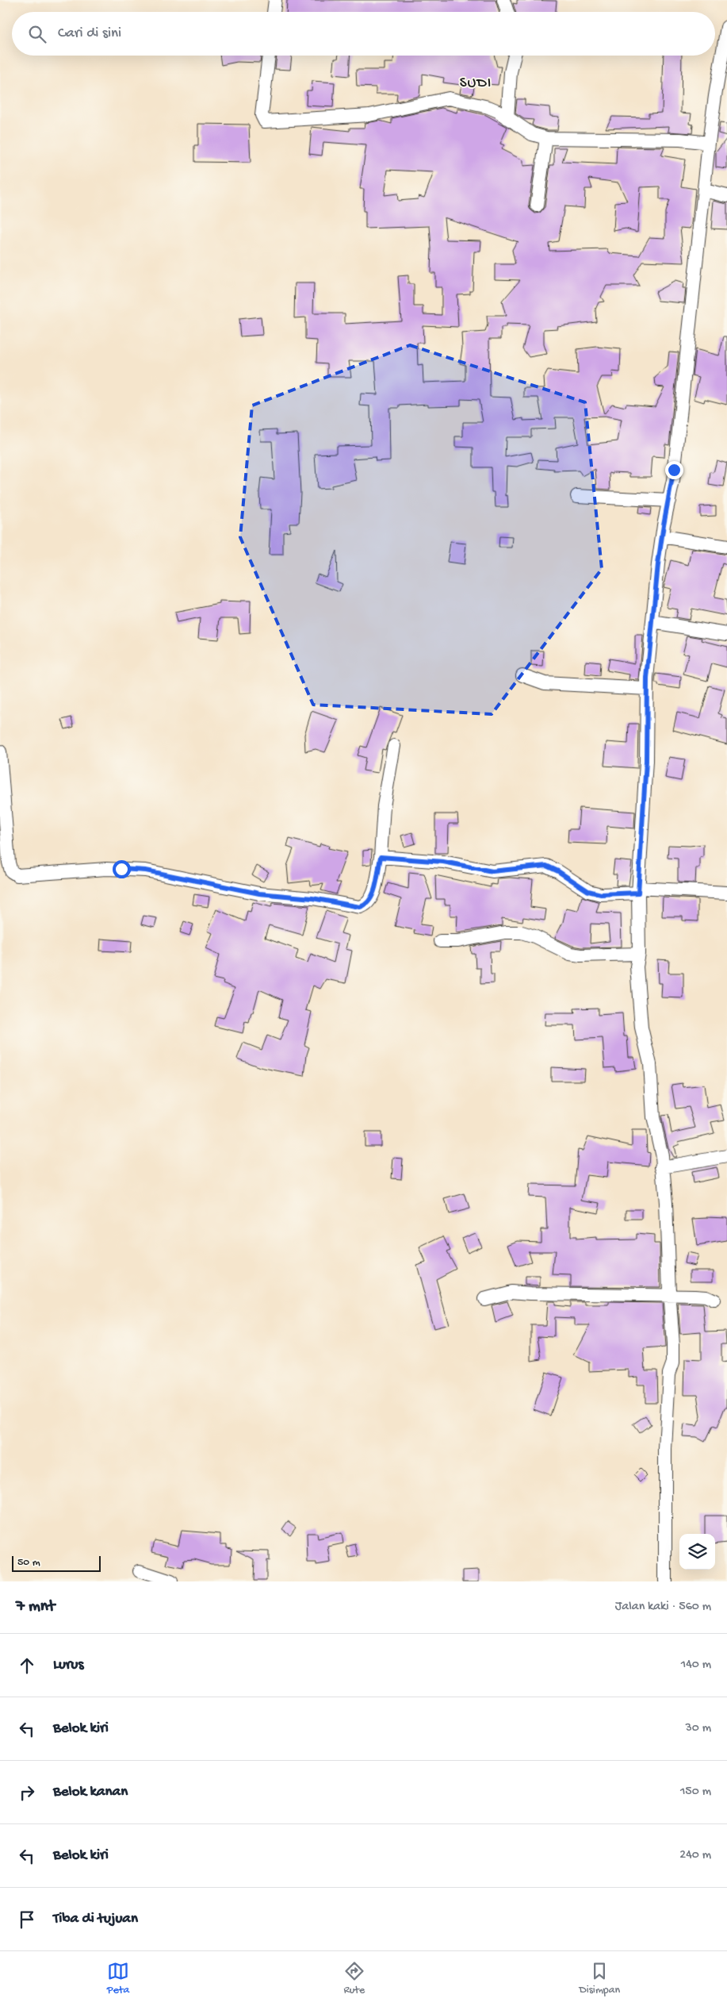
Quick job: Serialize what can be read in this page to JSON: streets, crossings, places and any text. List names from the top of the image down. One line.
{"districts":["SUDI"],"scale_bar":"50 m","page":{"search":"Cari di sini","scale":"50 m","heading":["7 mnt","Jalan kaki · 560 m"],"list":[["Lurus","140 m"],["Belok kiri","30 m"],["Belok kanan","150 m"],["Belok kiri","240 m"],"Tiba di tujuan"],"nav":["Peta","Rute","Disimpan"]}}
